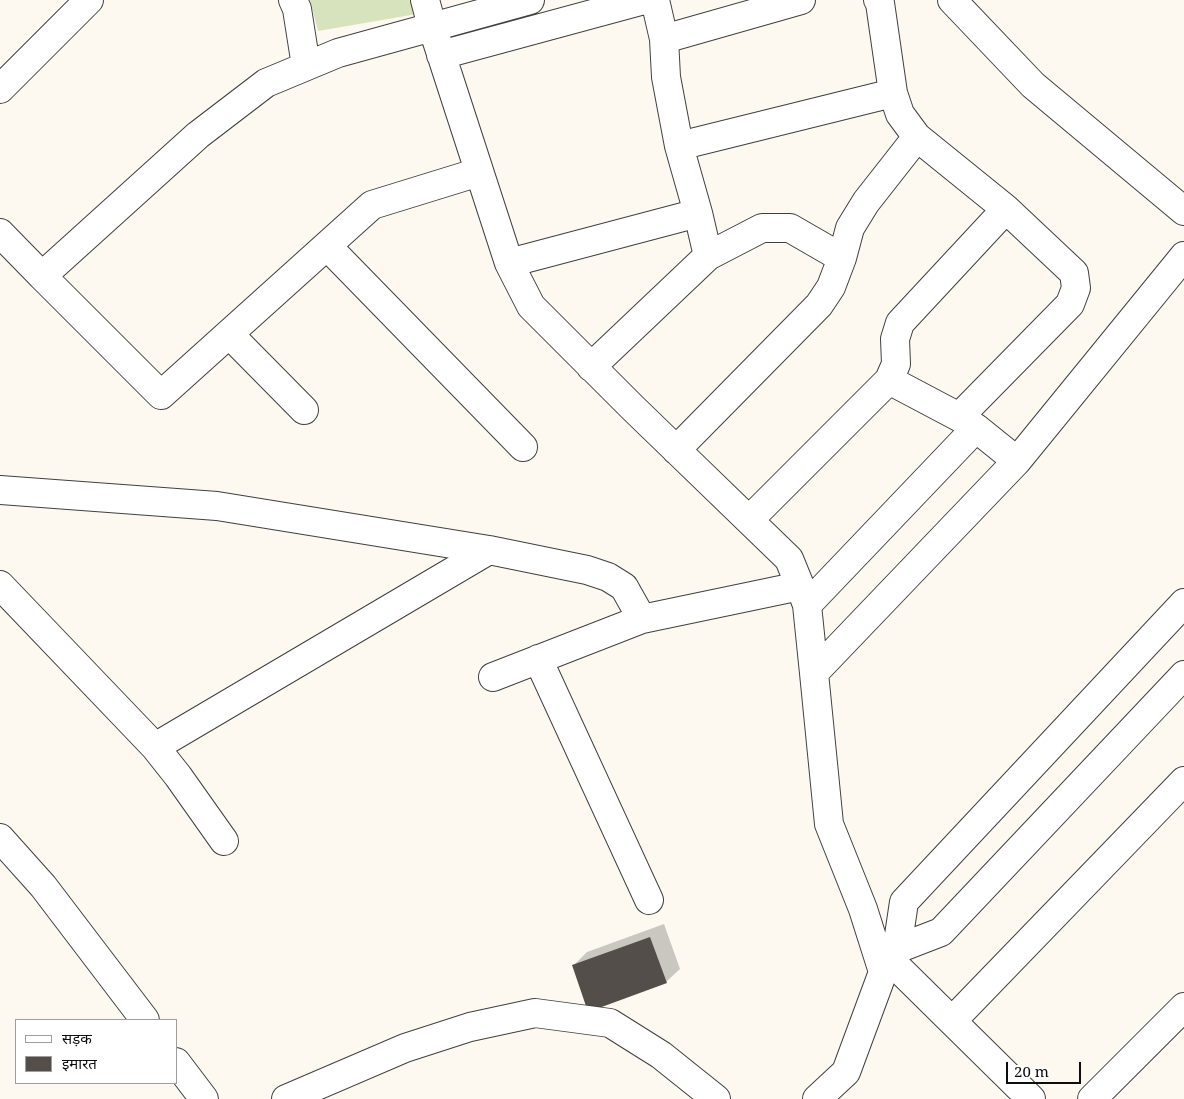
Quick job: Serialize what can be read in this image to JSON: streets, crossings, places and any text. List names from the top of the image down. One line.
{"legend":["सड़क","इमारत"],"scale_bar":"20 m"}
